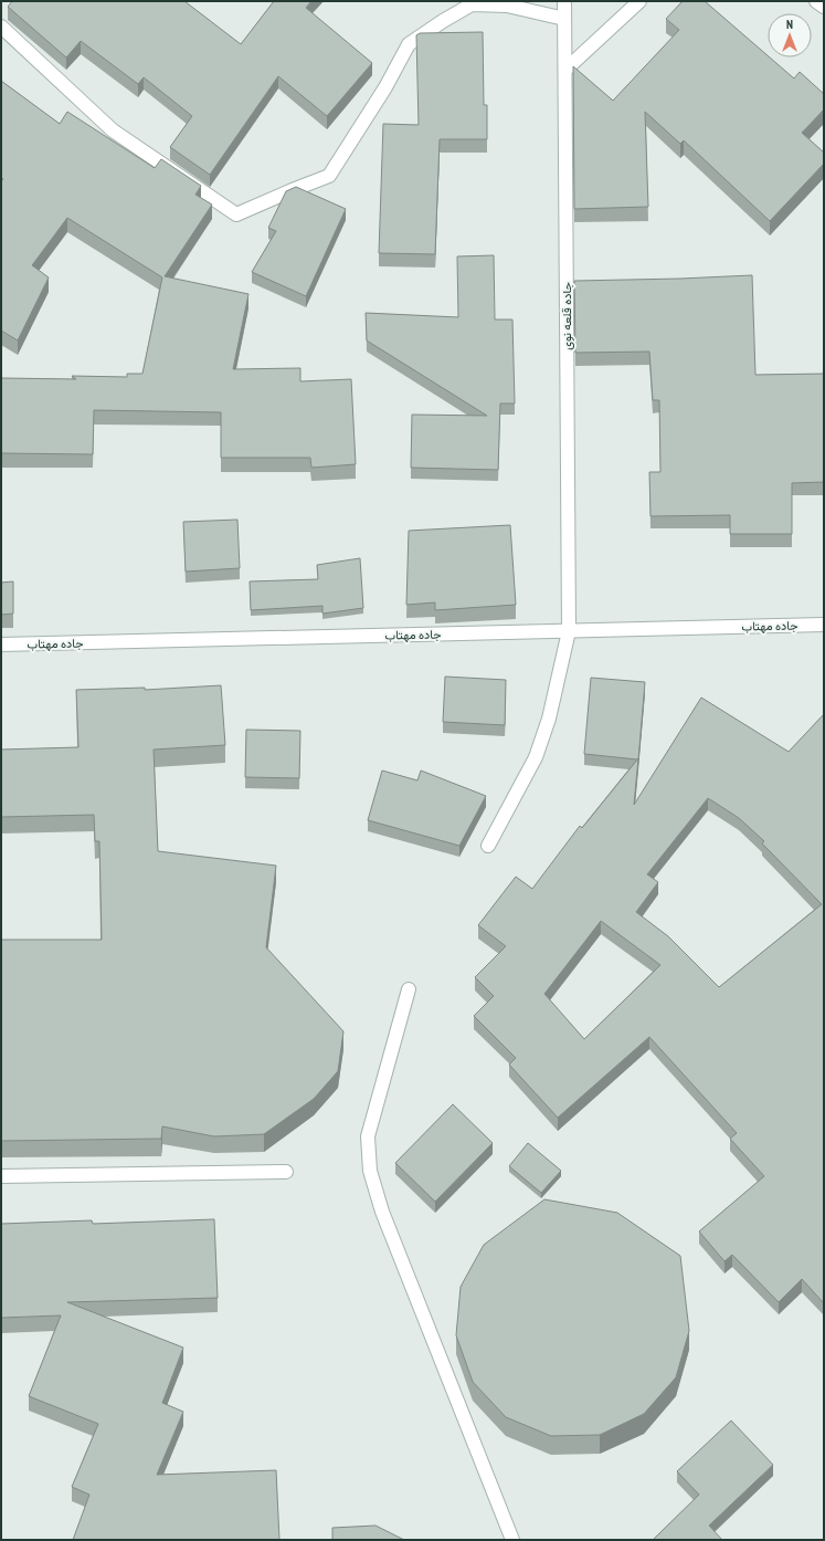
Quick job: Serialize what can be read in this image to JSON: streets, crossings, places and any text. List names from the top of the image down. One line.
{"streets":{"street":["جاده قلعه نوی","جاده مهتاب"]},"crossings":[["جاده قلعه نوی","جاده مهتاب"]],"north":"top"}
